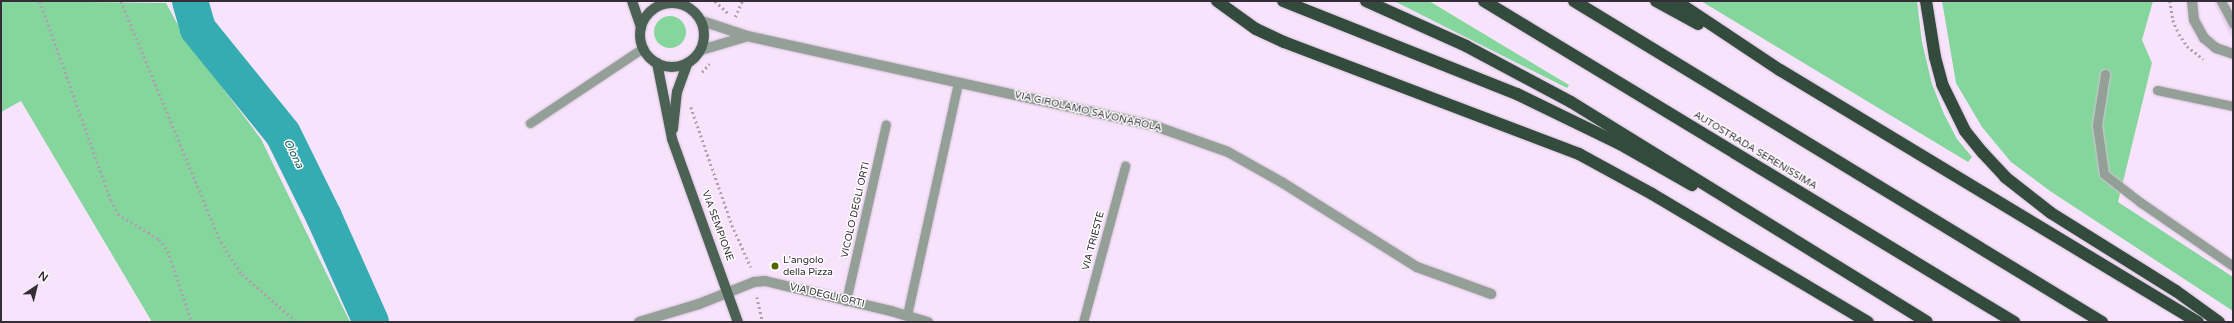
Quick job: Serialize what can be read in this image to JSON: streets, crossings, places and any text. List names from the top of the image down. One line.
{"streets":{"highway":["AUTOSTRADA SERENISSIMA"],"main road":["VIA SEMPIONE"],"street":["VIA GIROLAMO SAVONAROLA","VIA DEGLI ORTI"],"lane":["VICOLO DEGLI ORTI","VIA TRIESTE"]},"crossings":[["VIA GIROLAMO SAVONAROLA","VIA SEMPIONE"],["VICOLO DEGLI ORTI","VIA DEGLI ORTI"],["VIA SEMPIONE","VIA DEGLI ORTI"]],"water":["Olona"],"places":["L'angolo della Pizza"],"north":"top right"}
